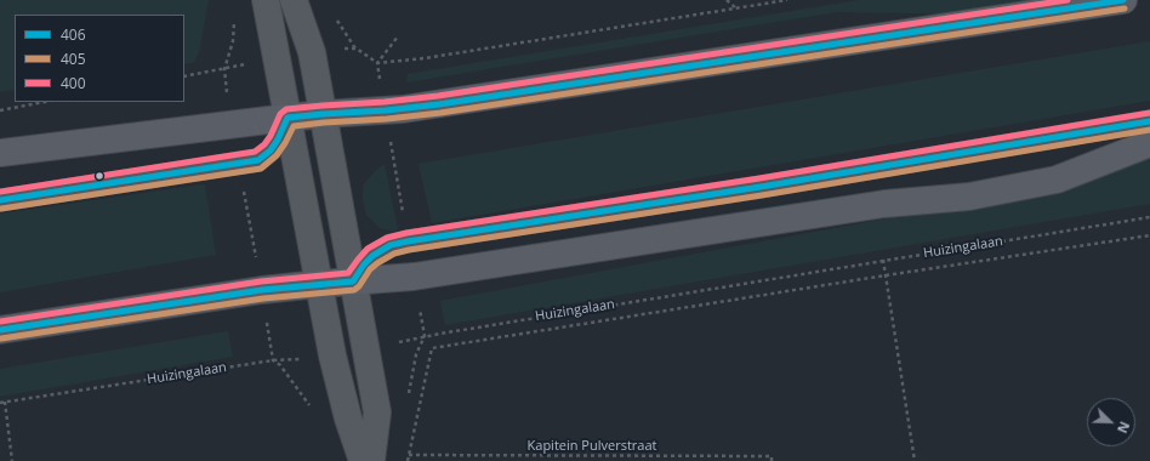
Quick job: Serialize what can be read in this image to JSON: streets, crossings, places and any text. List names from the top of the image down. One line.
{"streets":{"path":["Huizingalaan","Kapitein Pulverstraat"]},"lines":["transit line 406","transit line 400","transit line 405"],"legend":["406","405","400"],"north":"bottom right"}
